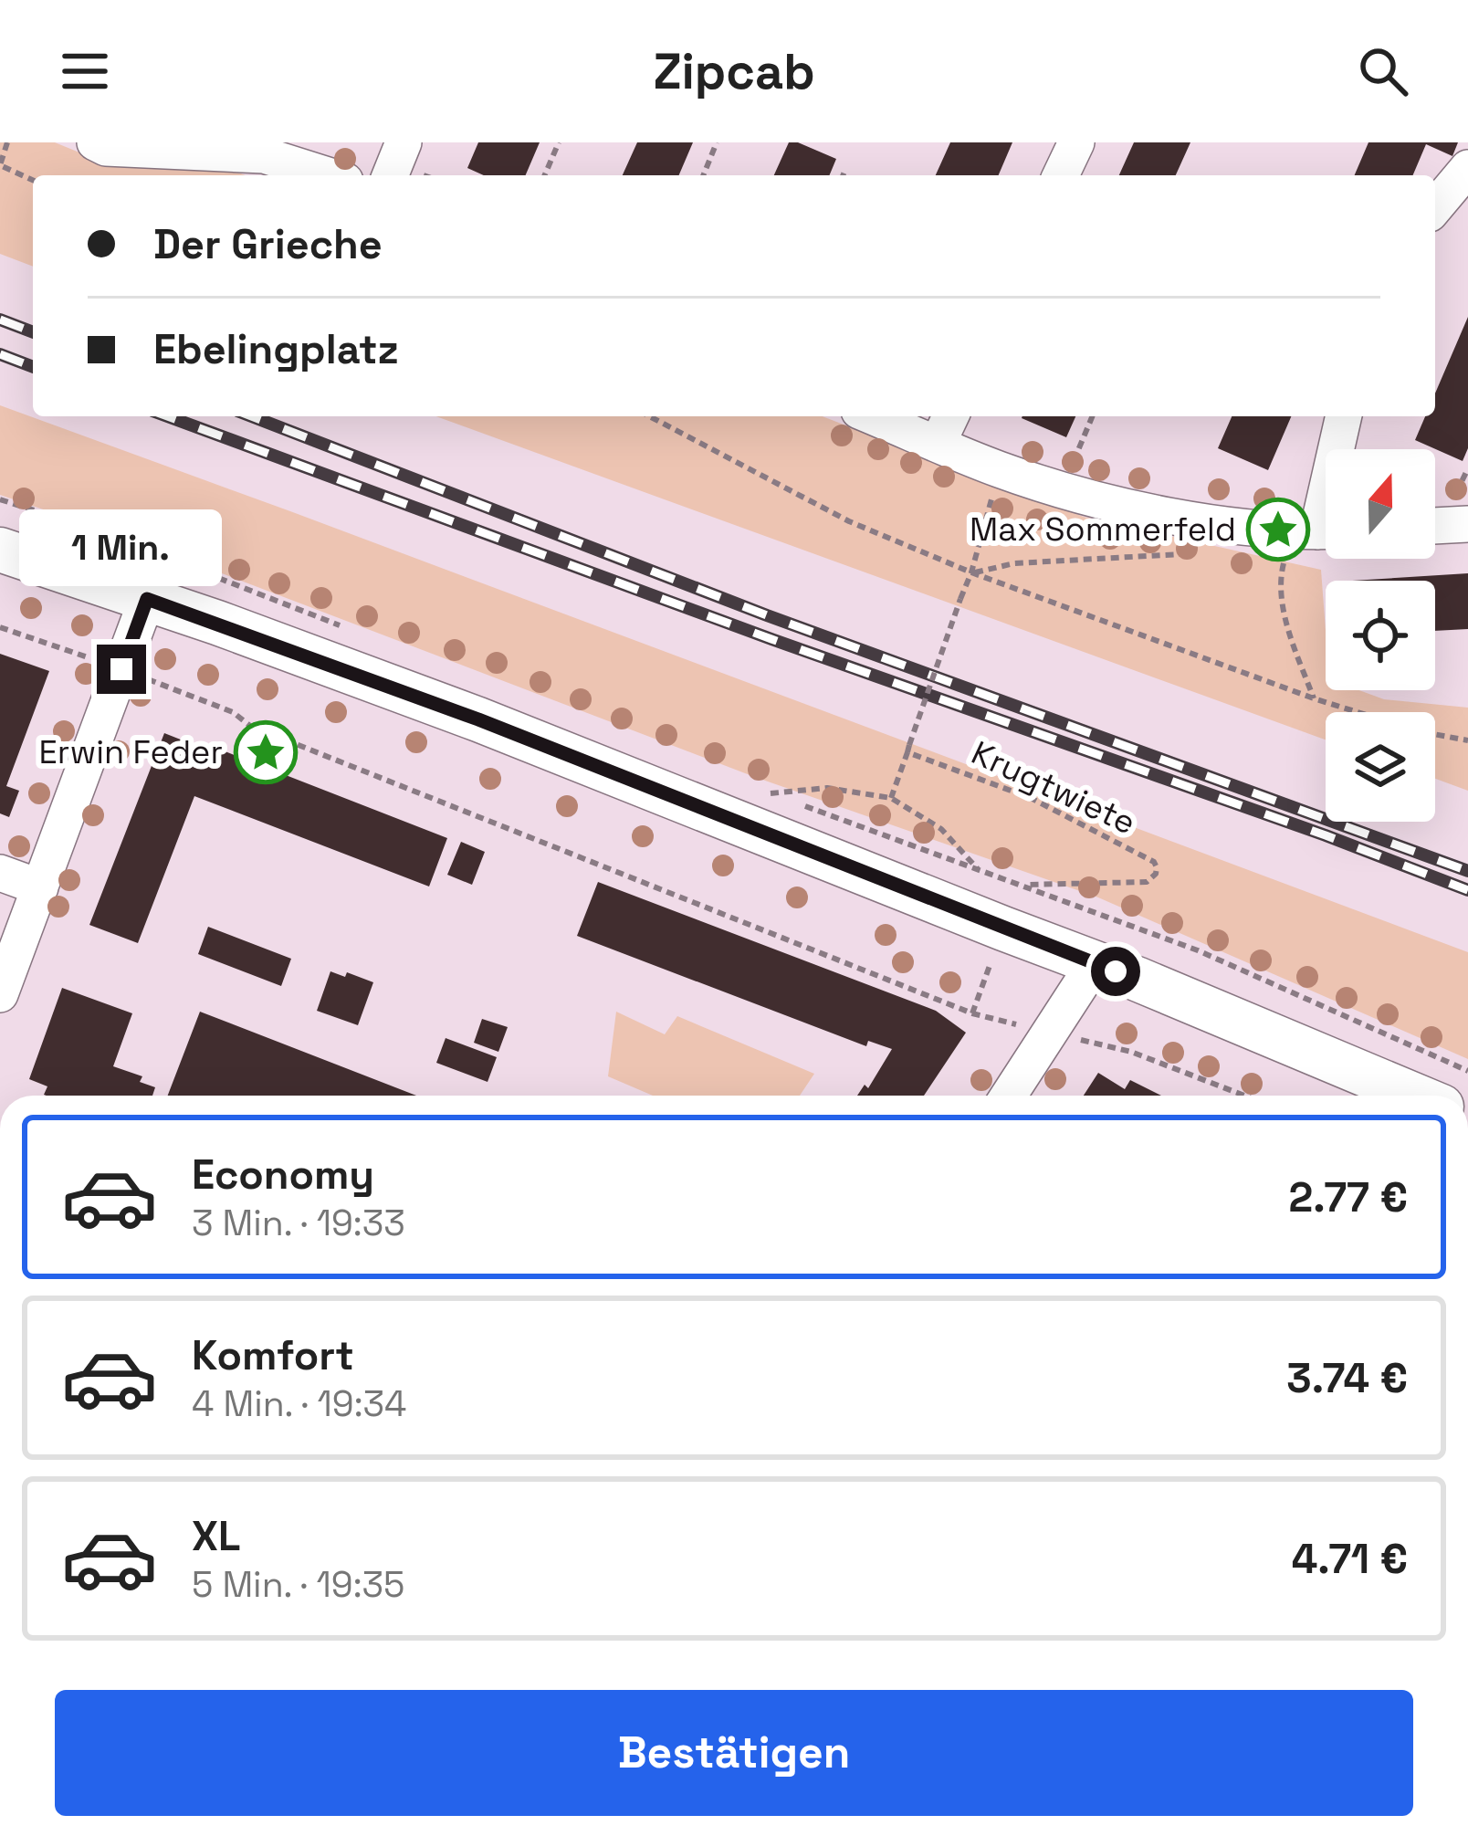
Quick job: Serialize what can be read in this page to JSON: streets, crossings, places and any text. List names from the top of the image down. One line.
{"streets":{"path":["Krugtwiete"]},"places":{"place":["Max Sommerfeld","Erwin Feder"]},"north":"top","page":{"header":"Zipcab","banner":["Der Grieche","Ebelingplatz"],"bubble":"1 Min.","list":[{"name":"Economy","note":"3 Min. · 19:33","value":"2.77 €"},{"name":"Komfort","note":"4 Min. · 19:34","value":"3.74 €"},{"name":"XL","note":"5 Min. · 19:35","value":"4.71 €"}],"buttons":"Bestätigen"}}
